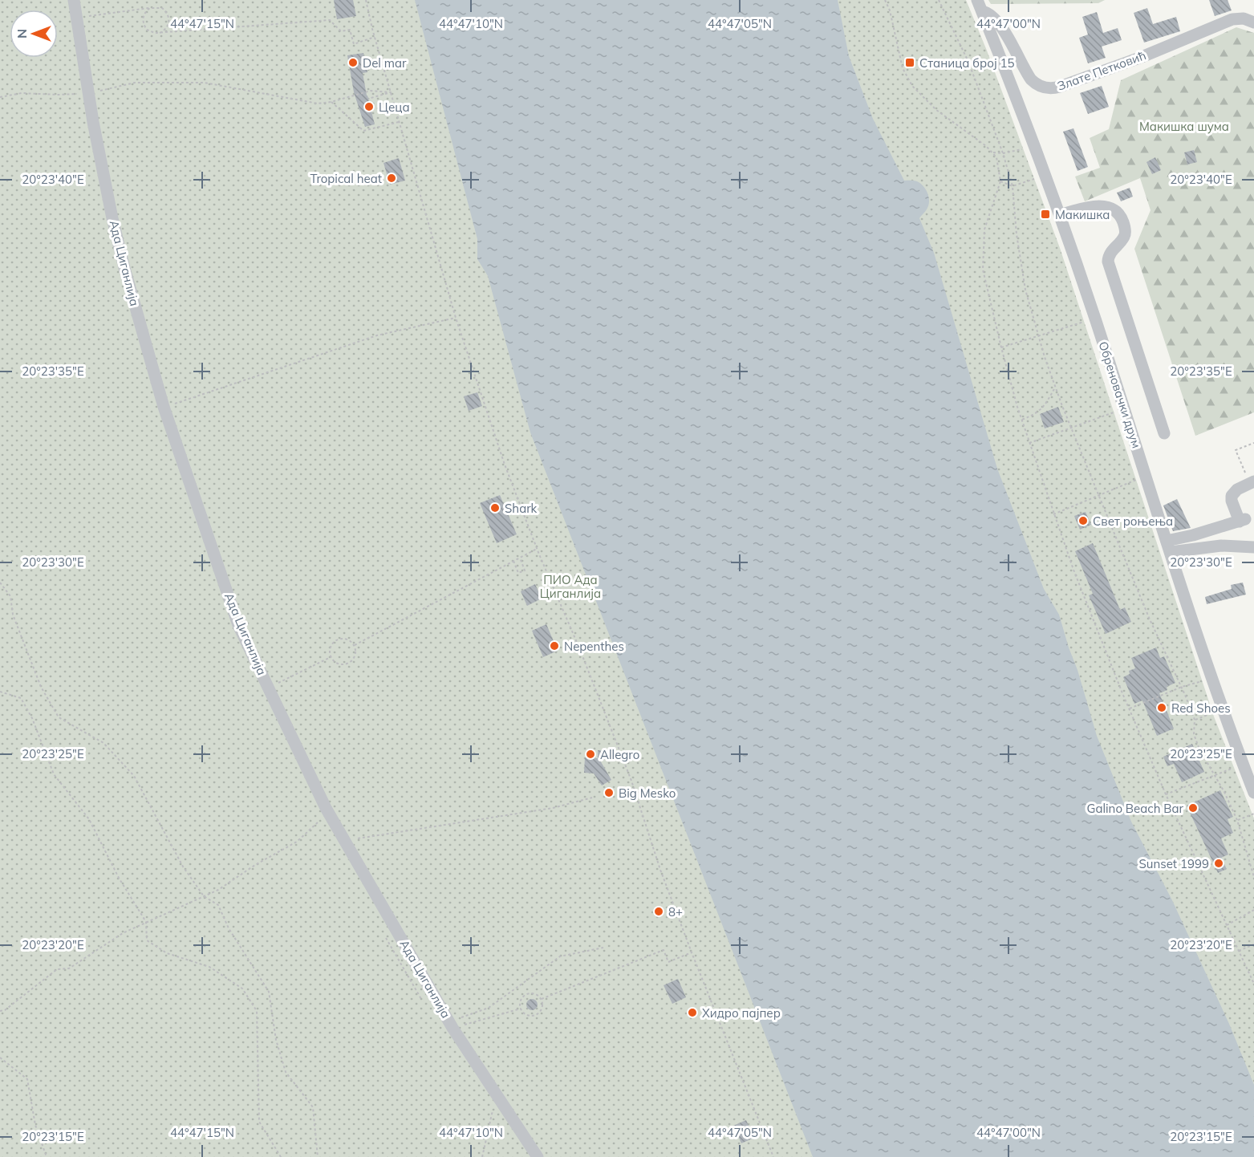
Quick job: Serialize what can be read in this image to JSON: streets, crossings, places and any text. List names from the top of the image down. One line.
{"streets":{"street":["Злате Петковић","Ада Циганлија","Обреновачки друм"]},"crossings":[["Злате Петковић","Обреновачки друм"]],"parks":["Макишка шума","ПИО Ада Циганлија"],"places":{"other":["Del mar","Цеца","Tropical heat","Shark","Свет роњења","Nepenthes","Red Shoes","Allegro","Big Mesko","Galino Beach Bar","Sunset 1999","8+","Хидро пајпер"],"transit":["Станица број 15","Макишка"]},"north":"left","coordinates":["44°47'15\"N","44°47'10\"N","44°47'05\"N","44°47'00\"N","20°23'40\"E","20°23'35\"E","20°23'30\"E","20°23'25\"E","20°23'20\"E","20°23'15\"E"]}
